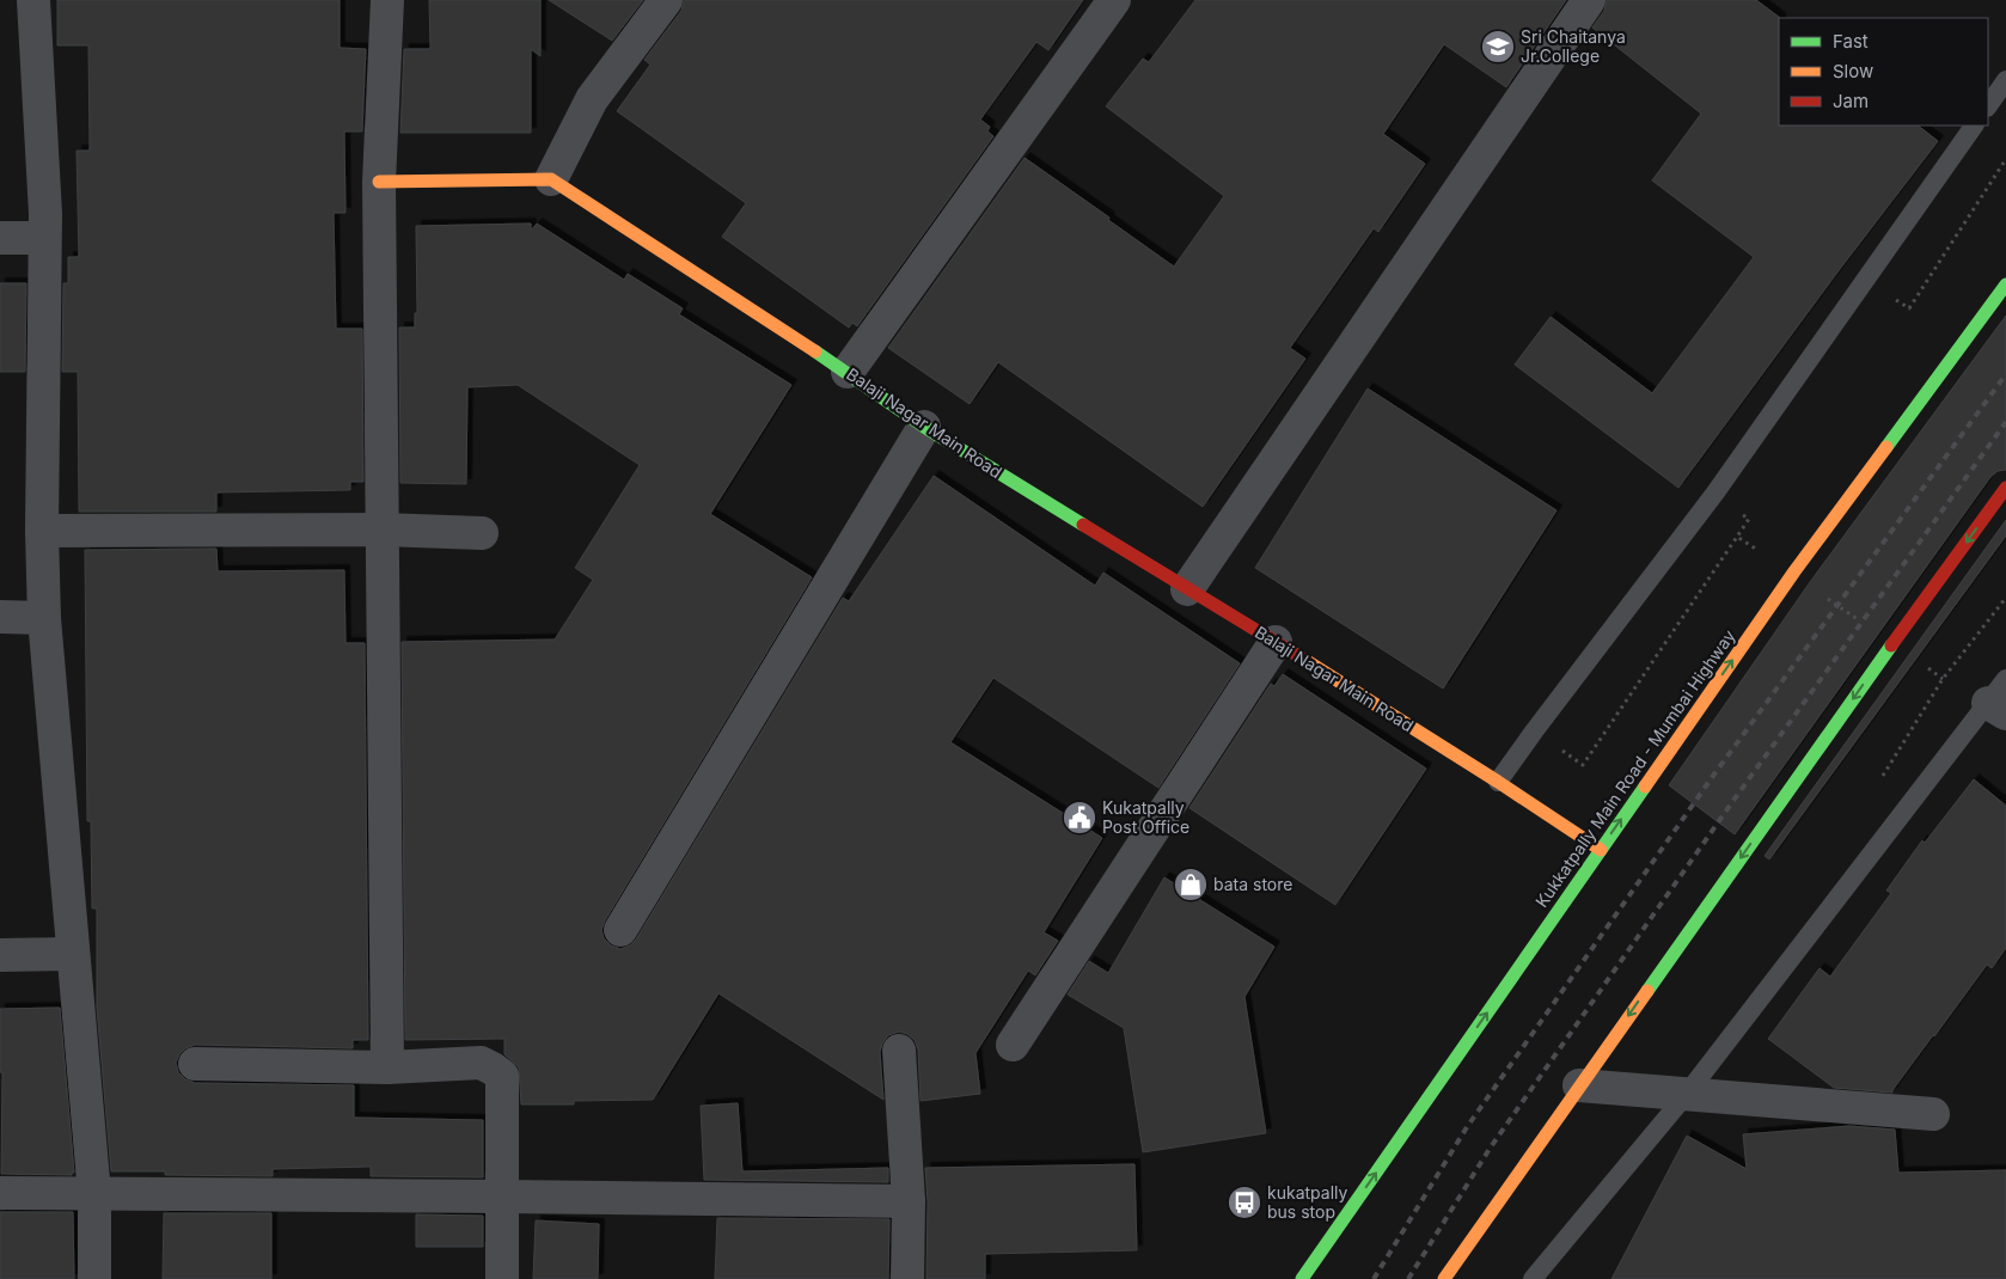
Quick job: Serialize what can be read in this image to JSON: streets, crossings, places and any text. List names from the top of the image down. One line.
{"streets":{"main road":["Balaji Nagar Main Road","Kukkatpally Main Road - Mumbai Highway"]},"crossings":[["Balaji Nagar Main Road","Kukkatpally Main Road - Mumbai Highway"]],"places":{"school or university":["Sri Chaitanya Jr.College"],"public building":["Kukatpally Post Office"],"shop":["bata store"],"bus stop":["kukatpally bus stop"]},"legend":["Fast","Slow","Jam"]}
